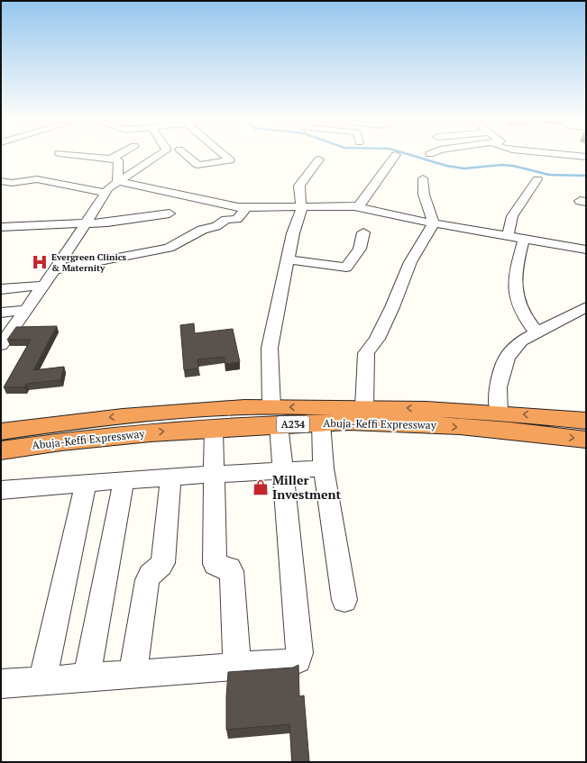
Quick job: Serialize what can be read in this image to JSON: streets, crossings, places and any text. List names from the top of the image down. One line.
{"streets":{"highway":["A234","Abuja-Keffi Expressway"]},"places":{"hospital":["Evergreen Clinics & Maternity"],"shop":["Miller Investment"]}}
